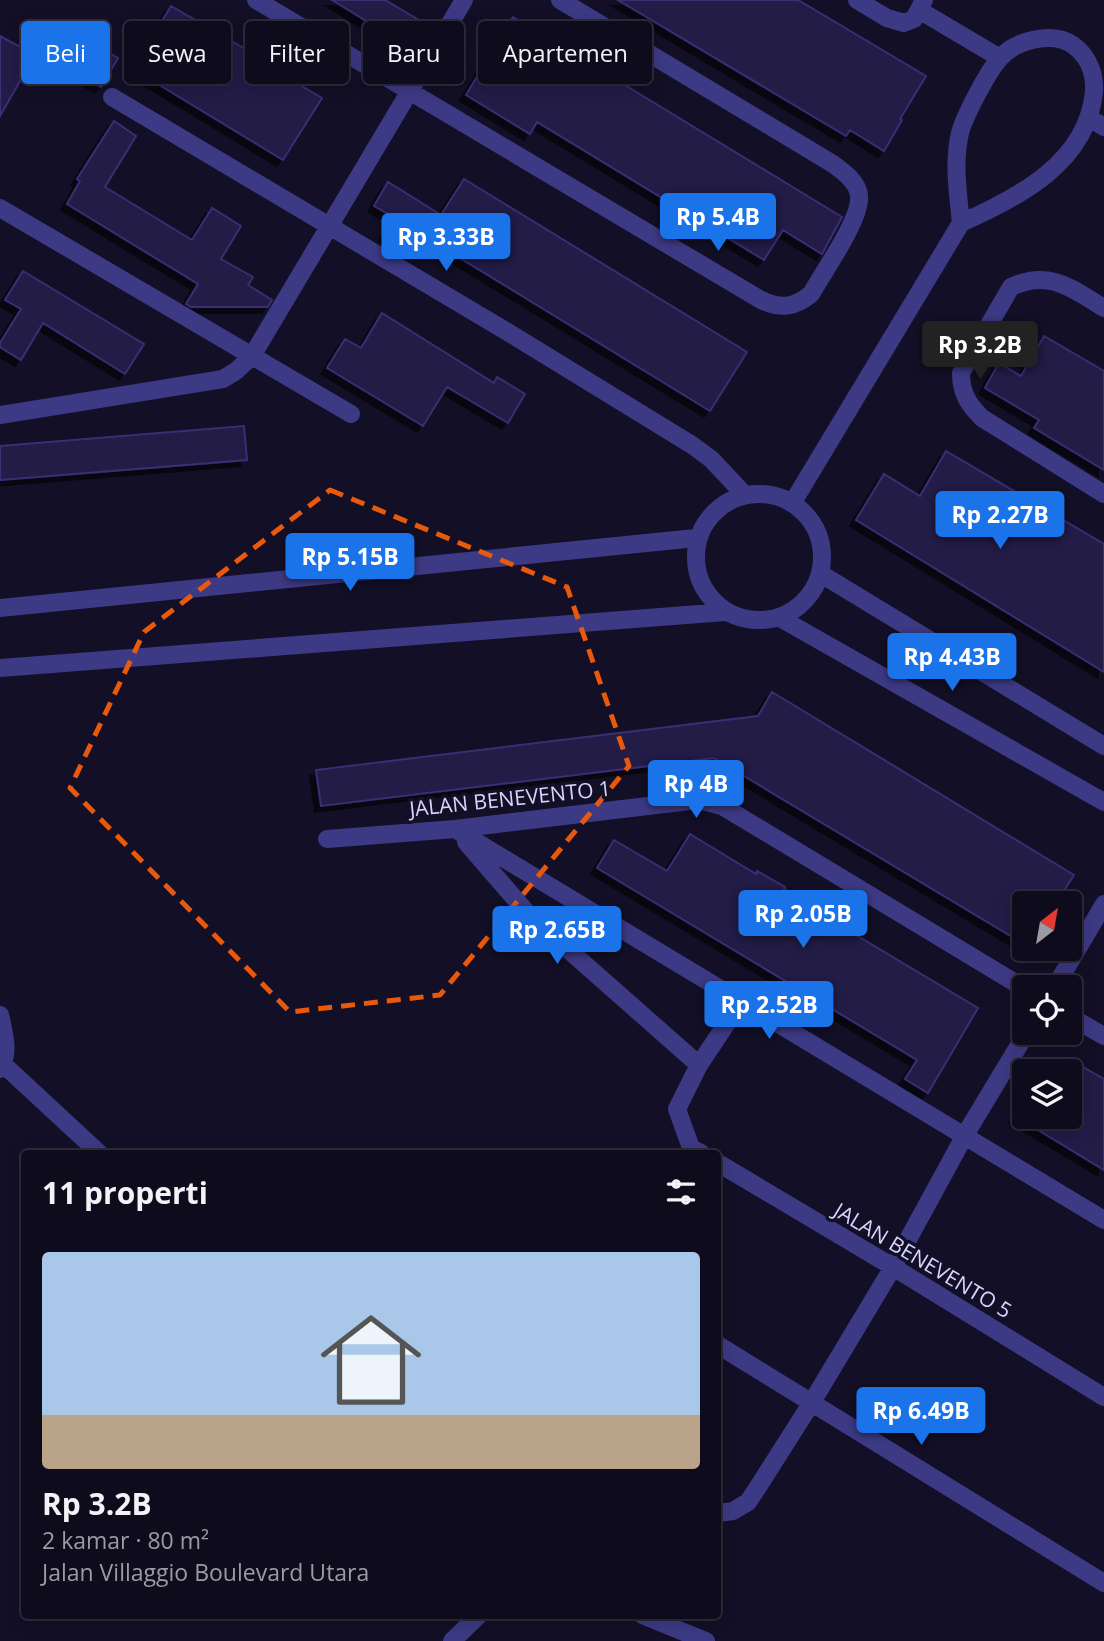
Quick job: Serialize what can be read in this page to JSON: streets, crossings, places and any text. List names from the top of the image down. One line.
{"streets":{"street":["JALAN BENEVENTO 1","JALAN BENEVENTO 5"]},"north":"top right","page":{"chip":["Beli","Sewa","Filter","Baru","Apartemen"],"price":["Rp 5.4B","Rp 3.33B","Rp 3.2B","Rp 2.27B","Rp 5.15B","Rp 4.43B","Rp 4B","Rp 2.05B","Rp 2.65B","Rp 2.52B","Rp 6.49B"],"heading":"11 properti","list":[{"name":"Rp 3.2B","note":"2 kamar · 80 m² · Jalan Villaggio Boulevard Utara"}]}}
